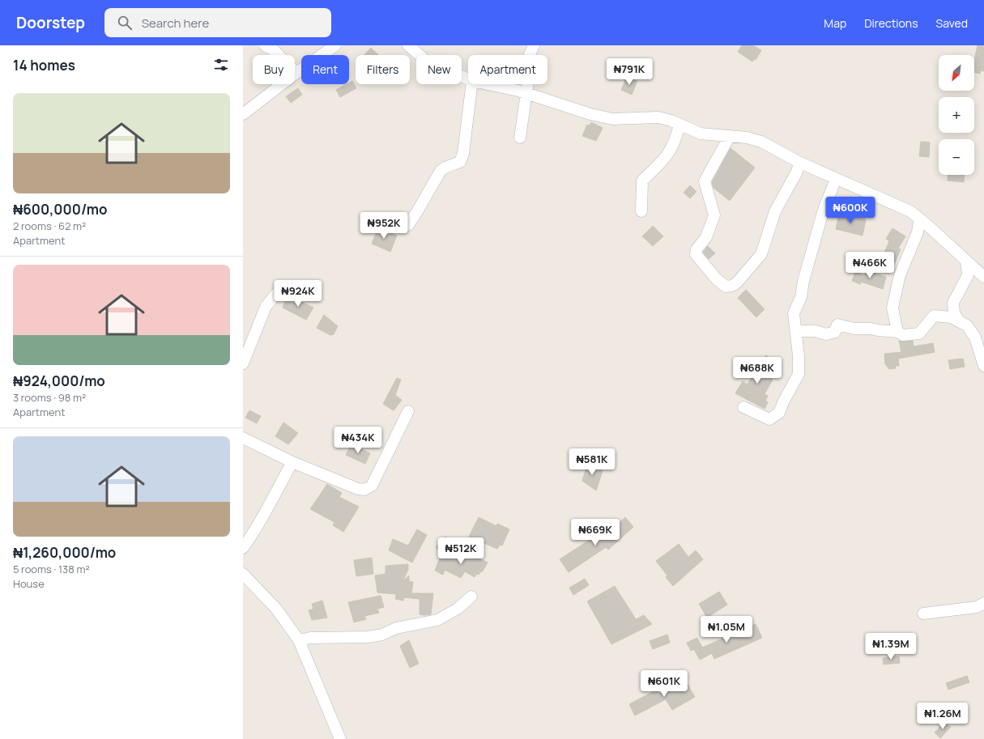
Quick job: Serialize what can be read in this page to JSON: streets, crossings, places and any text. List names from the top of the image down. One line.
{"north":"bottom left","page":{"header":"Doorstep","search":"Search here","nav":["Map","Directions","Saved"],"heading":"14 homes","map_buttons":["+","−"],"chip":["Buy","Rent","Filters","New","Apartment"],"price":["₦791K","₦600K","₦952K","₦466K","₦924K","₦688K","₦434K","₦581K","₦669K","₦512K","₦1.05M","₦1.39M","₦601K","₦1.26M"],"list":[{"name":"₦600,000/mo","note":"2 rooms · 62 m² · Apartment"},{"name":"₦924,000/mo","note":"3 rooms · 98 m² · Apartment"},{"name":"₦1,260,000/mo","note":"5 rooms · 138 m² · House"}]}}
